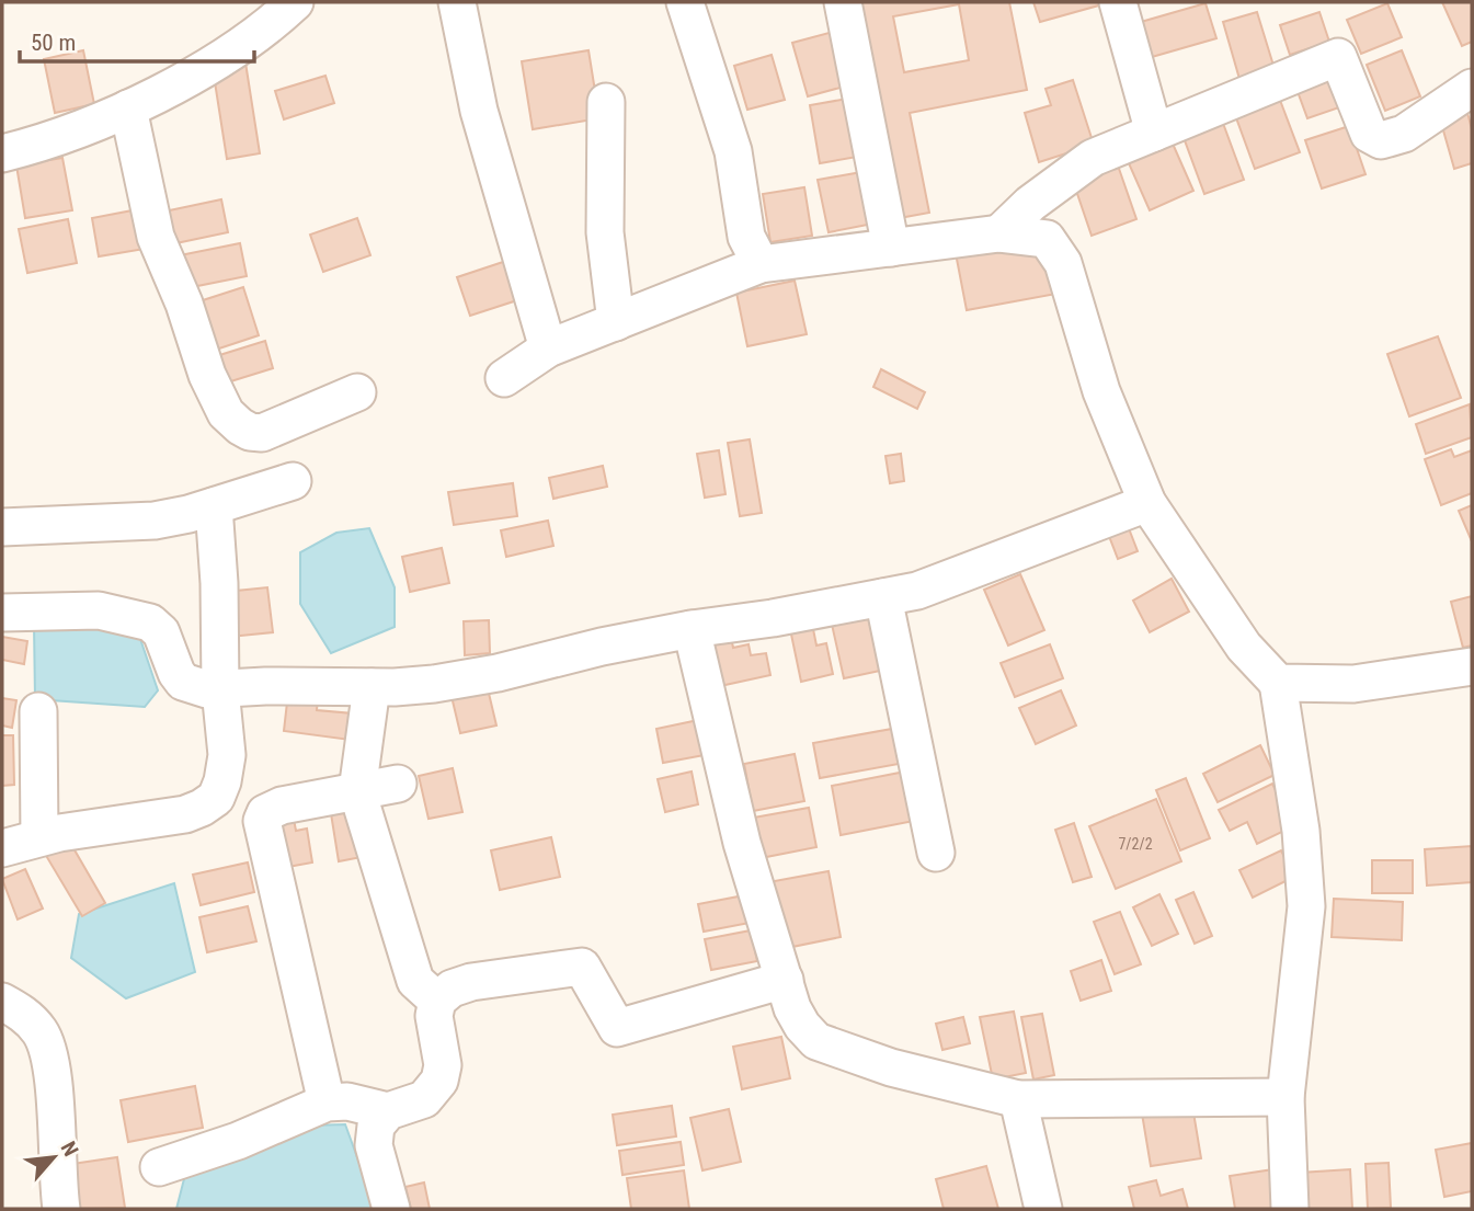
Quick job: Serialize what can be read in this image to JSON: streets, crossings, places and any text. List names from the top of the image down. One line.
{"house_numbers":["7/2/2"],"scale_bar":"50 m","north":"top right"}
